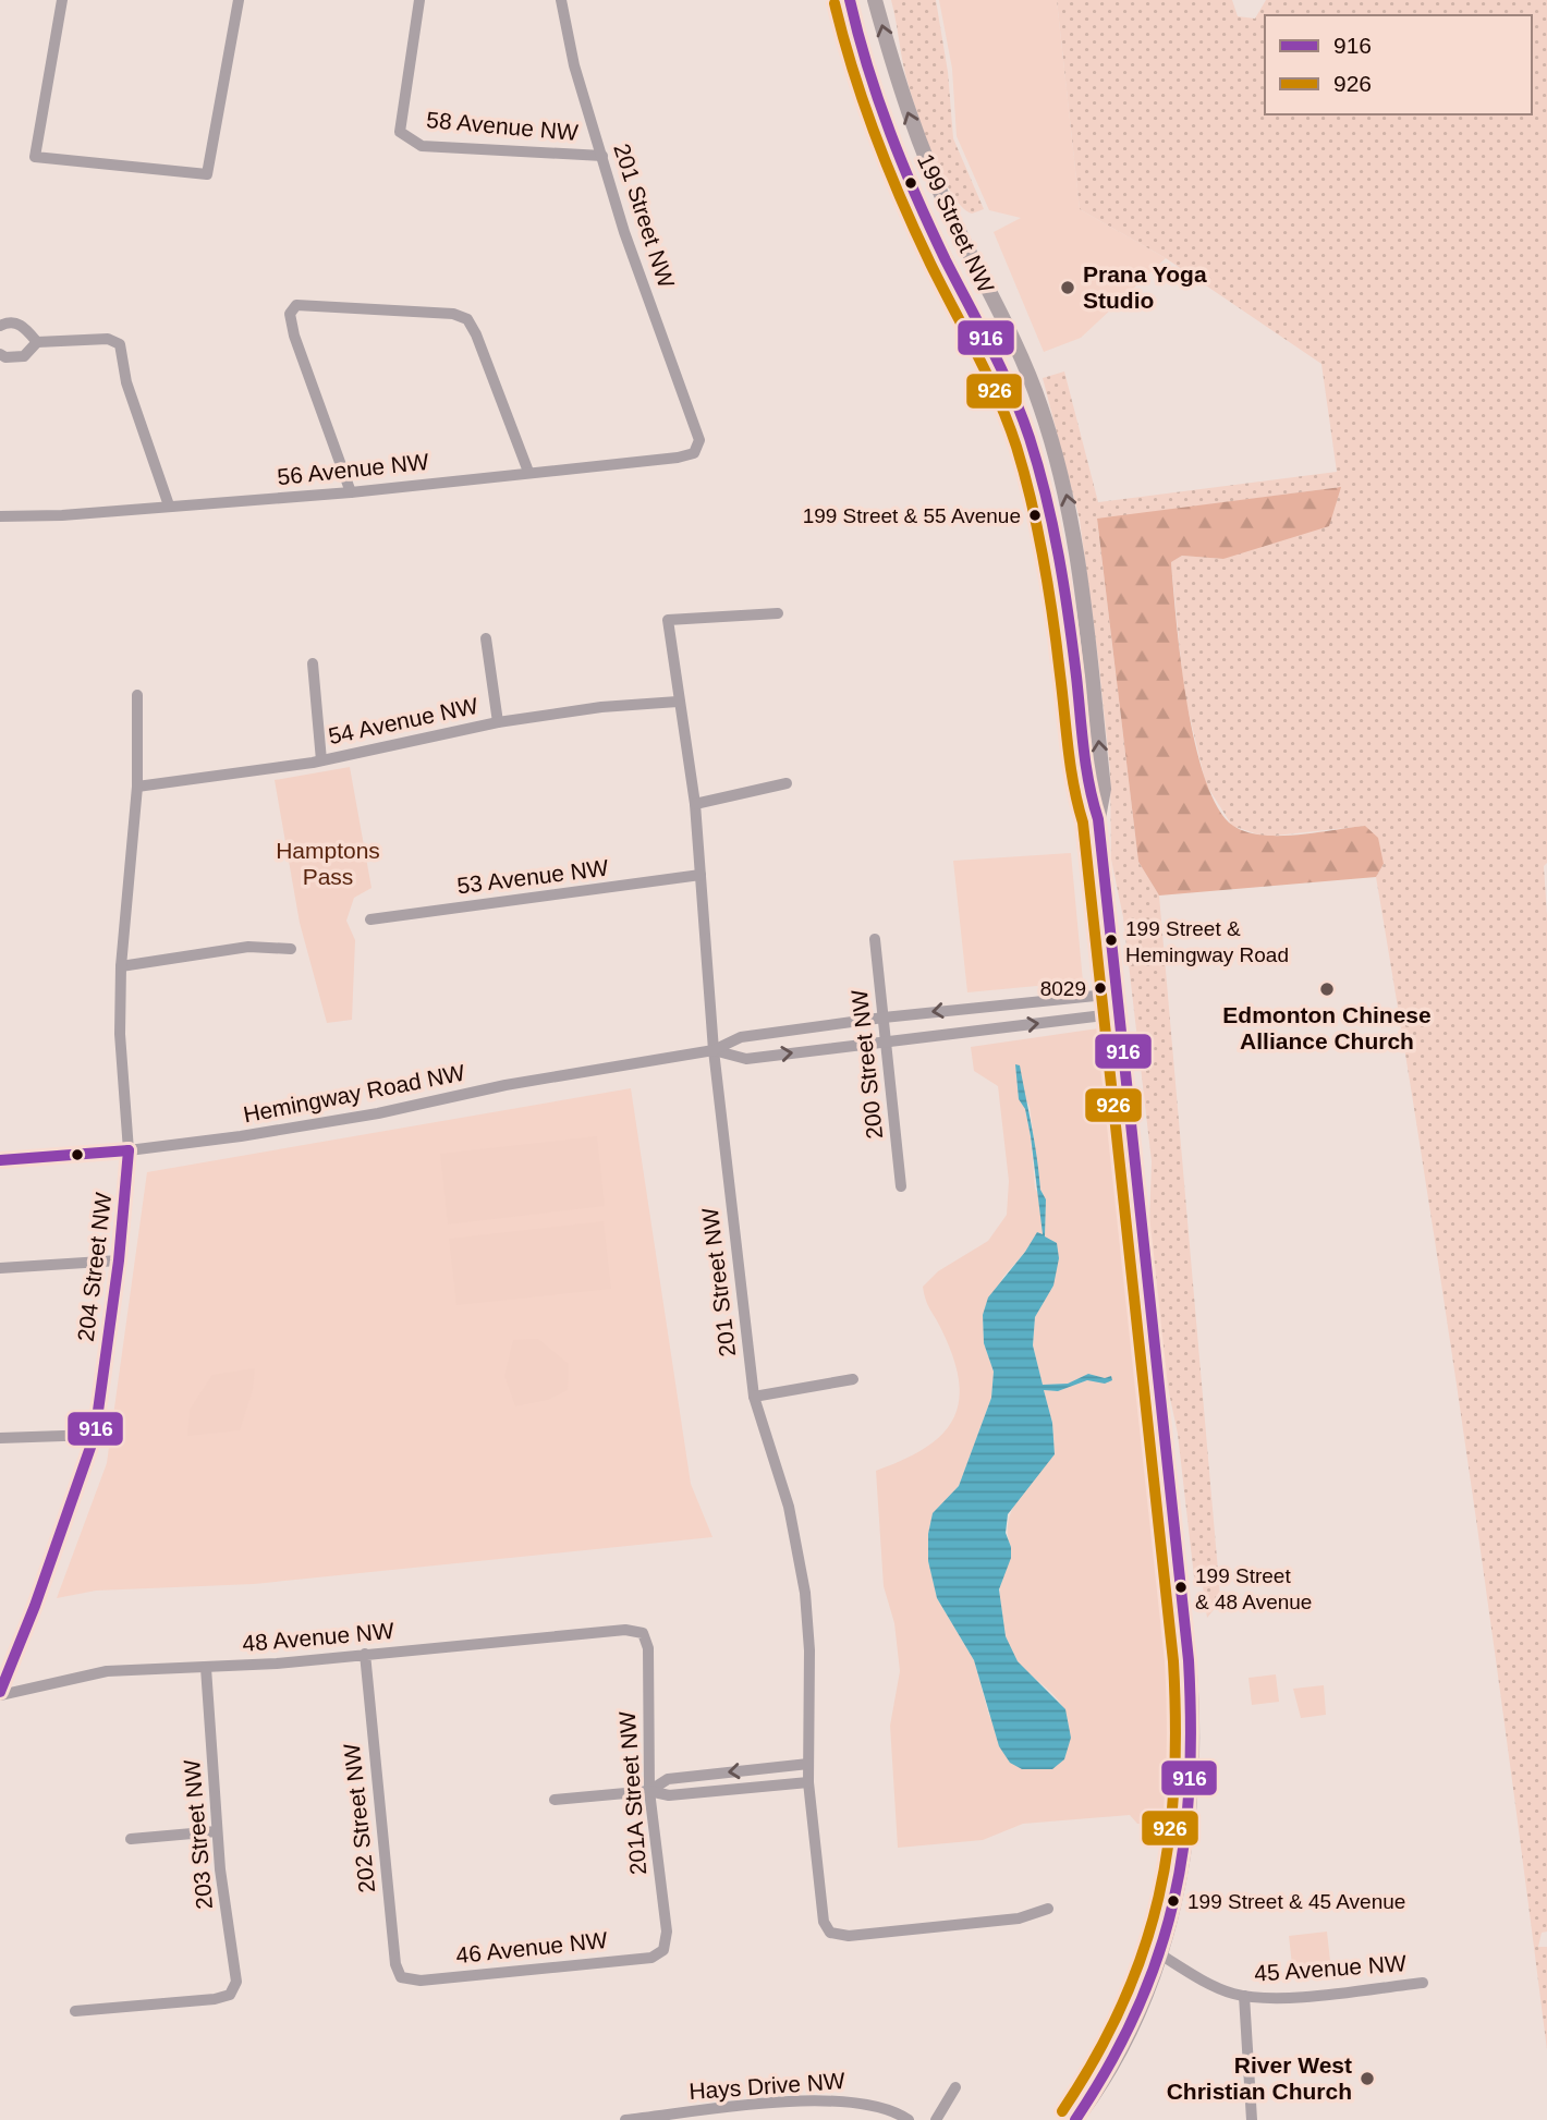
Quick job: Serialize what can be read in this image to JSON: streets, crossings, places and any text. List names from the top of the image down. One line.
{"streets":{"main road":["199 Street NW"],"street":["58 Avenue NW","201 Street NW","56 Avenue NW","54 Avenue NW","53 Avenue NW","200 Street NW","Hemingway Road NW","204 Street NW","48 Avenue NW","201A Street NW","202 Street NW","203 Street NW","46 Avenue NW","45 Avenue NW","Hays Drive NW"]},"crossings":[["58 Avenue NW","201 Street NW"],["201 Street NW","56 Avenue NW"],["201 Street NW","54 Avenue NW"],["201 Street NW","53 Avenue NW"],["201 Street NW","Hemingway Road NW"],["199 Street NW","Hemingway Road NW"],["199 Street NW","45 Avenue NW"],["54 Avenue NW","204 Street NW"],["200 Street NW","Hemingway Road NW"],["Hemingway Road NW","204 Street NW"],["204 Street NW","48 Avenue NW"],["48 Avenue NW","201A Street NW"],["48 Avenue NW","202 Street NW"],["48 Avenue NW","203 Street NW"],["201A Street NW","46 Avenue NW"],["202 Street NW","46 Avenue NW"]],"parks":["Hamptons Pass"],"places":["Prana Yoga Studio","199 Street & 55 Avenue","199 Street & Hemingway Road","8029","Edmonton Chinese Alliance Church","199 Street & 48 Avenue","199 Street & 45 Avenue","River West Christian Church"],"lines":["transit line 916","transit line 926"],"legend":["916","926"]}
